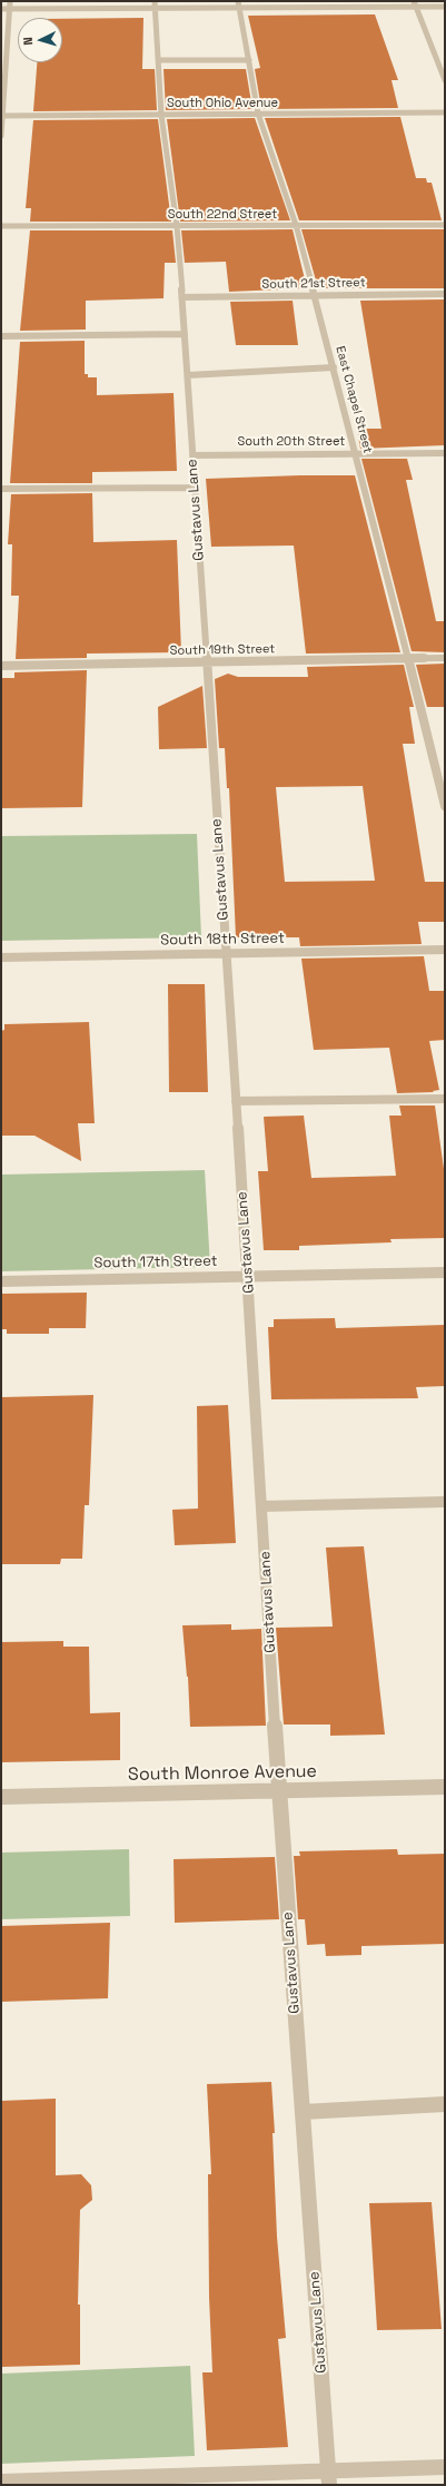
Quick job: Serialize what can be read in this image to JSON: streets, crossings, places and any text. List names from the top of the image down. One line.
{"streets":{"street":["South Ohio Avenue","South 22nd Street","South 21st Street","East Chapel Street","South 20th Street","Gustavus Lane","South 19th Street","South 18th Street","South 17th Street","South Monroe Avenue"]},"crossings":[["South Ohio Avenue","East Chapel Street"],["South Ohio Avenue","Gustavus Lane"],["South 22nd Street","East Chapel Street"],["South 22nd Street","Gustavus Lane"],["South 21st Street","East Chapel Street"],["South 21st Street","Gustavus Lane"],["East Chapel Street","South 20th Street"],["East Chapel Street","South 19th Street"],["South 20th Street","Gustavus Lane"],["Gustavus Lane","South 19th Street"],["Gustavus Lane","South 18th Street"],["Gustavus Lane","South 17th Street"],["Gustavus Lane","South Monroe Avenue"]],"north":"left"}
